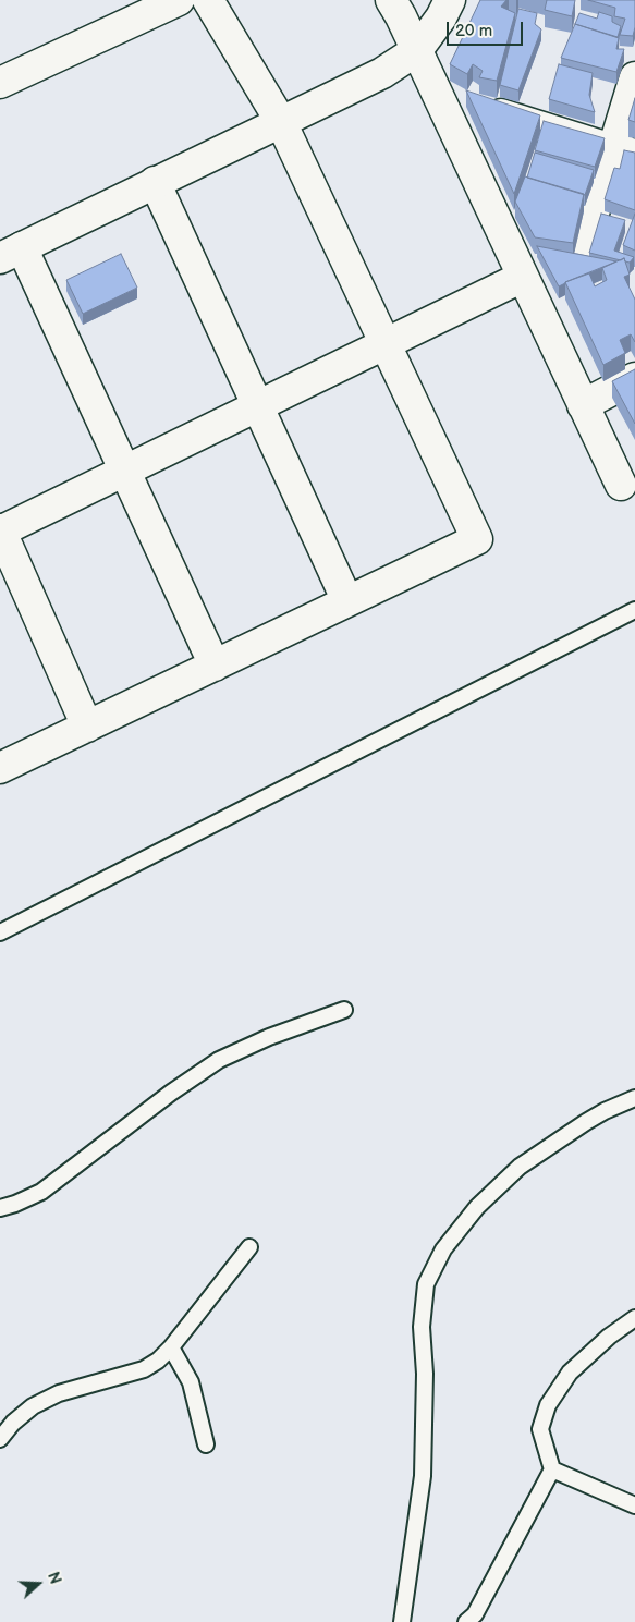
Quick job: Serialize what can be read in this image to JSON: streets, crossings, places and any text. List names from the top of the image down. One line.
{"scale_bar":"20 m","north":"right"}
